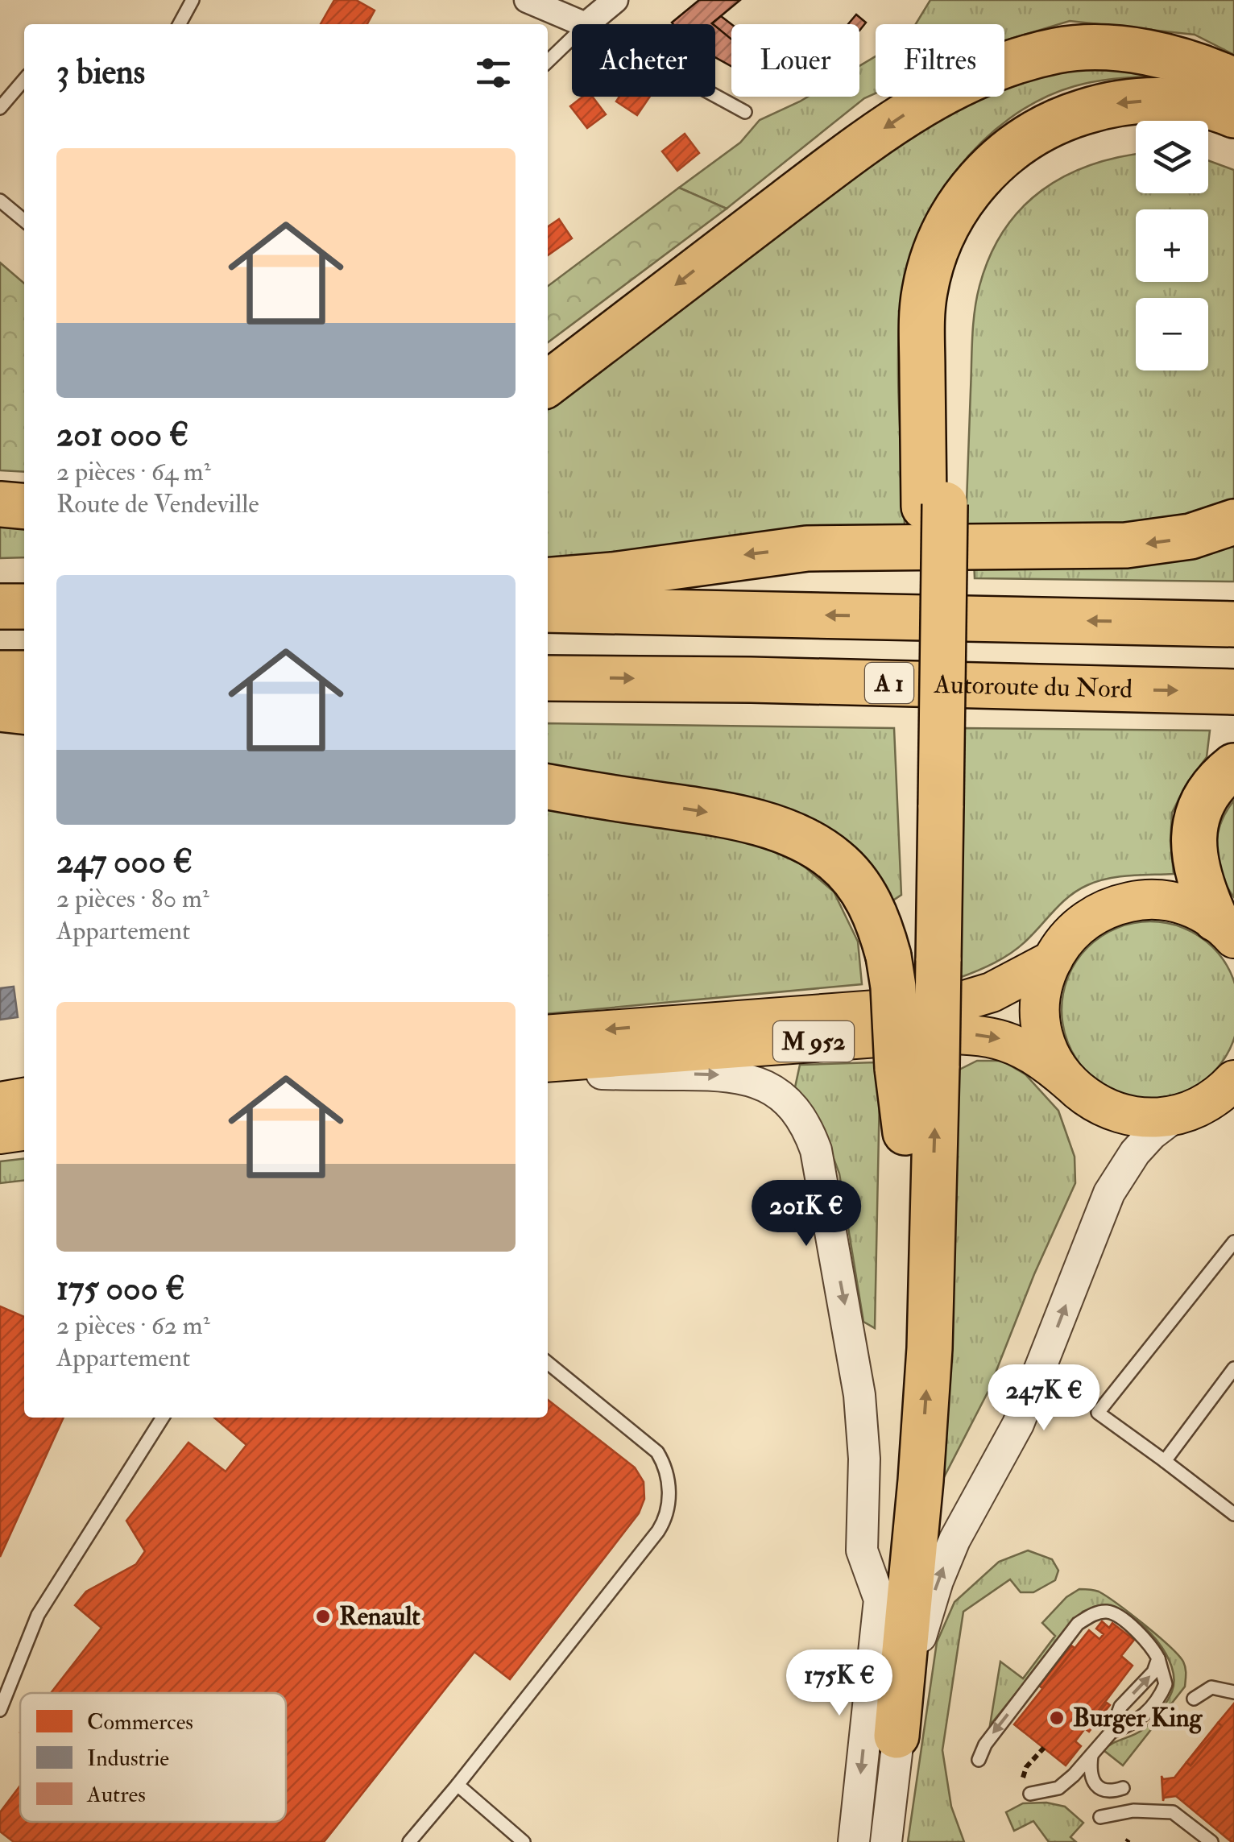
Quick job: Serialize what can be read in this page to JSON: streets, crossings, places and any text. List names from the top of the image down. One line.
{"streets":{"highway":["A 1","Autoroute du Nord"],"main road":["M 952"]},"places":["Renault","Burger King"],"legend":["Commerces","Industrie","Autres"],"page":{"chip":["Acheter","Louer","Filtres"],"heading":"3 biens","map_buttons":["+","−"],"list":[{"name":"201 000 €","note":"2 pièces · 64 m² · Route de Vendeville"},{"name":"247 000 €","note":"2 pièces · 80 m² · Appartement"},{"name":"175 000 €","note":"2 pièces · 62 m² · Appartement"}],"price":["201K €","247K €","175K €"]}}
